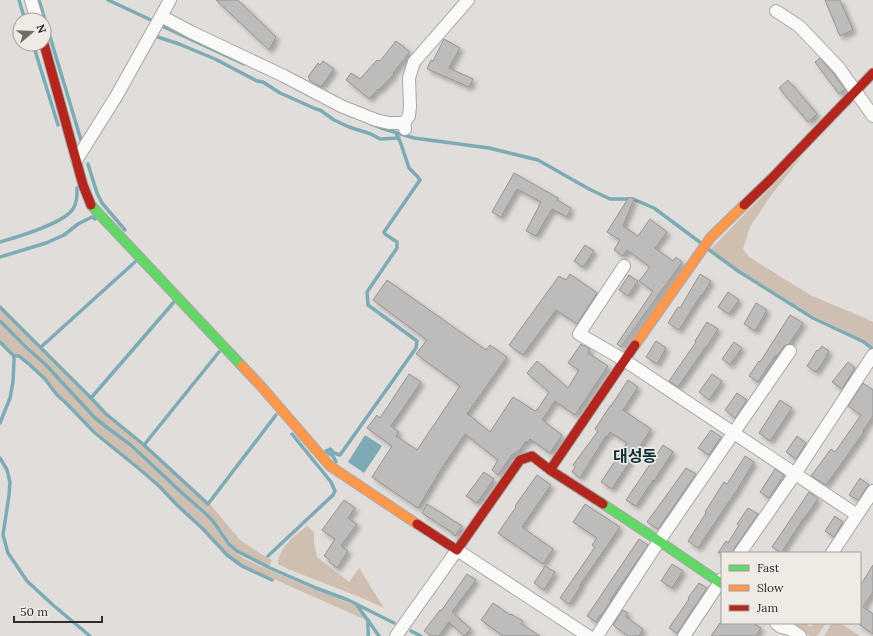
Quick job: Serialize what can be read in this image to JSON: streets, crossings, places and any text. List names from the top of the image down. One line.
{"districts":["대성동"],"legend":["Fast","Slow","Jam"],"scale_bar":"50 m","north":"right"}
